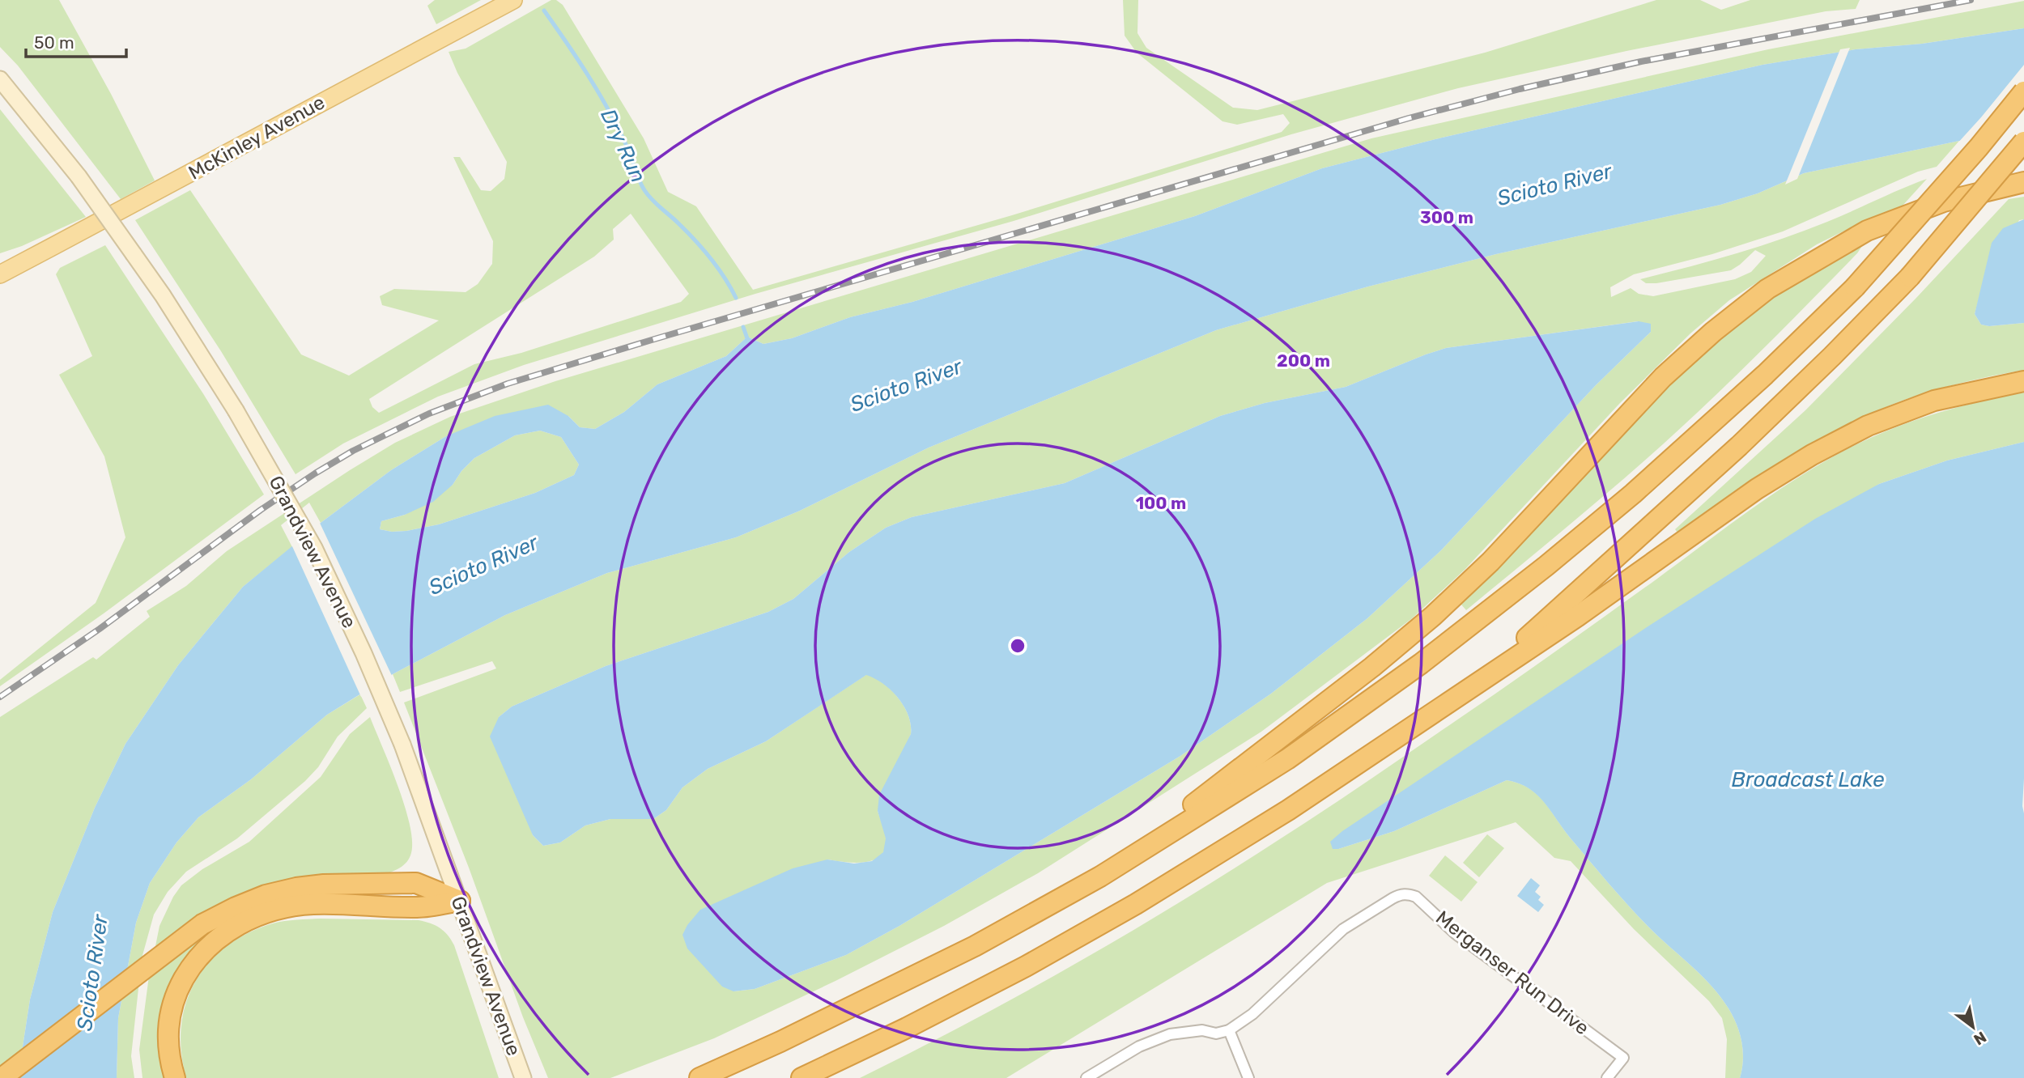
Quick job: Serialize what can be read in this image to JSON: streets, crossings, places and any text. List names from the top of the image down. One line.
{"streets":{"main road":["McKinley Avenue","Grandview Avenue"],"street":["Merganser Run Drive"]},"water":["Dry Run","Scioto River","Broadcast Lake"],"scale_bar":"50 m","north":"bottom right","rings":["300 m","200 m","100 m"]}
